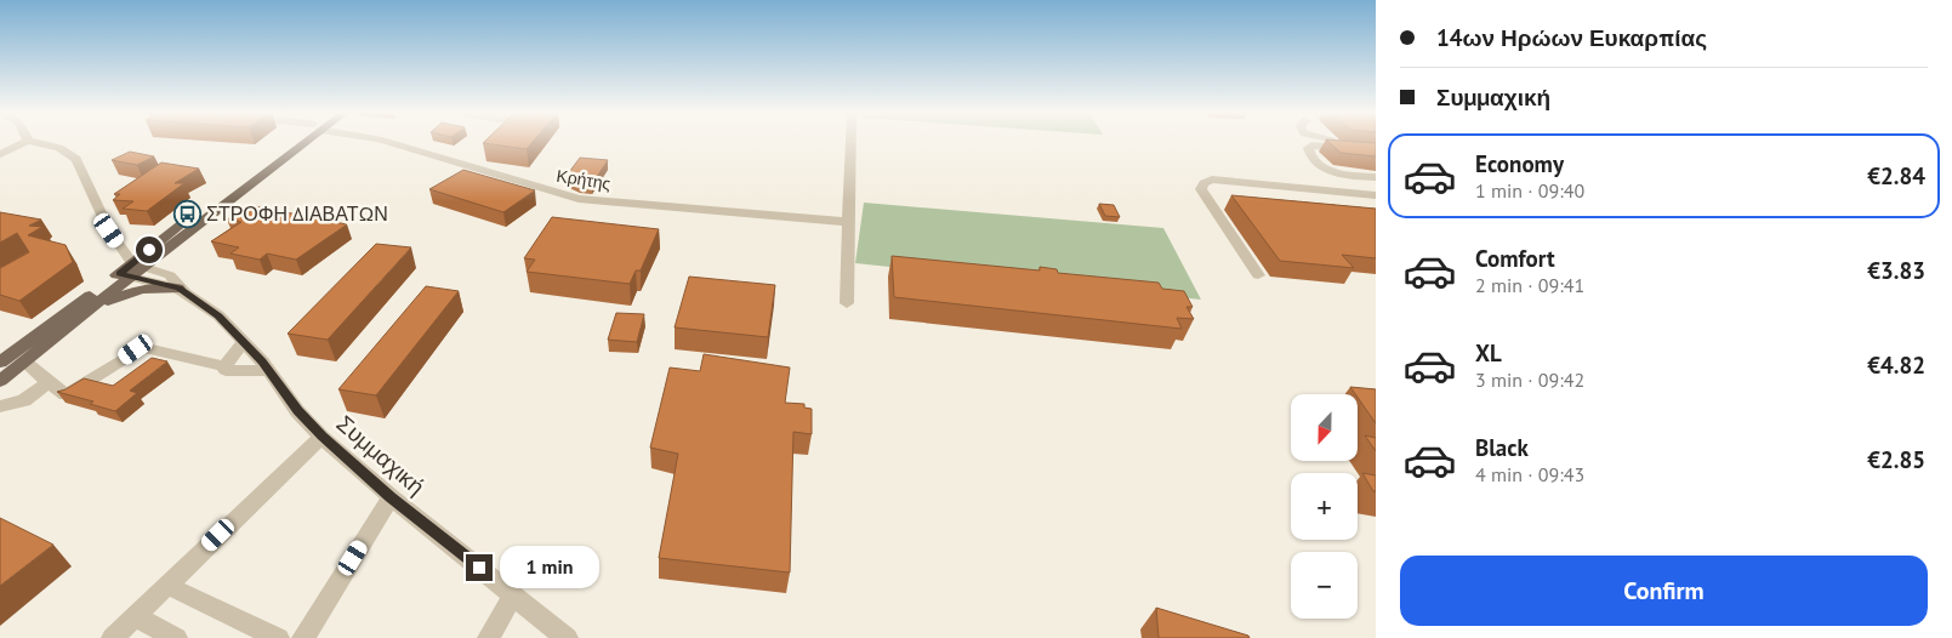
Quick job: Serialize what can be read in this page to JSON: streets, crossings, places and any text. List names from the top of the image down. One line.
{"streets":{"street":["Κρήτης","Συμμαχική"]},"places":{"bus stop":["ΣΤΡΟΦΗ ΔΙΑΒΑΤΩΝ"]},"north":"bottom","page":{"banner":["14ων Ηρώων Ευκαρπίας","Συμμαχική"],"list":[{"name":"Economy","note":"1 min · 09:40","value":"€2.84"},{"name":"Comfort","note":"2 min · 09:41","value":"€3.83"},{"name":"XL","note":"3 min · 09:42","value":"€4.82"},{"name":"Black","note":"4 min · 09:43","value":"€2.85"}],"map_buttons":["+","−"],"buttons":"Confirm","bubble":"1 min"}}
